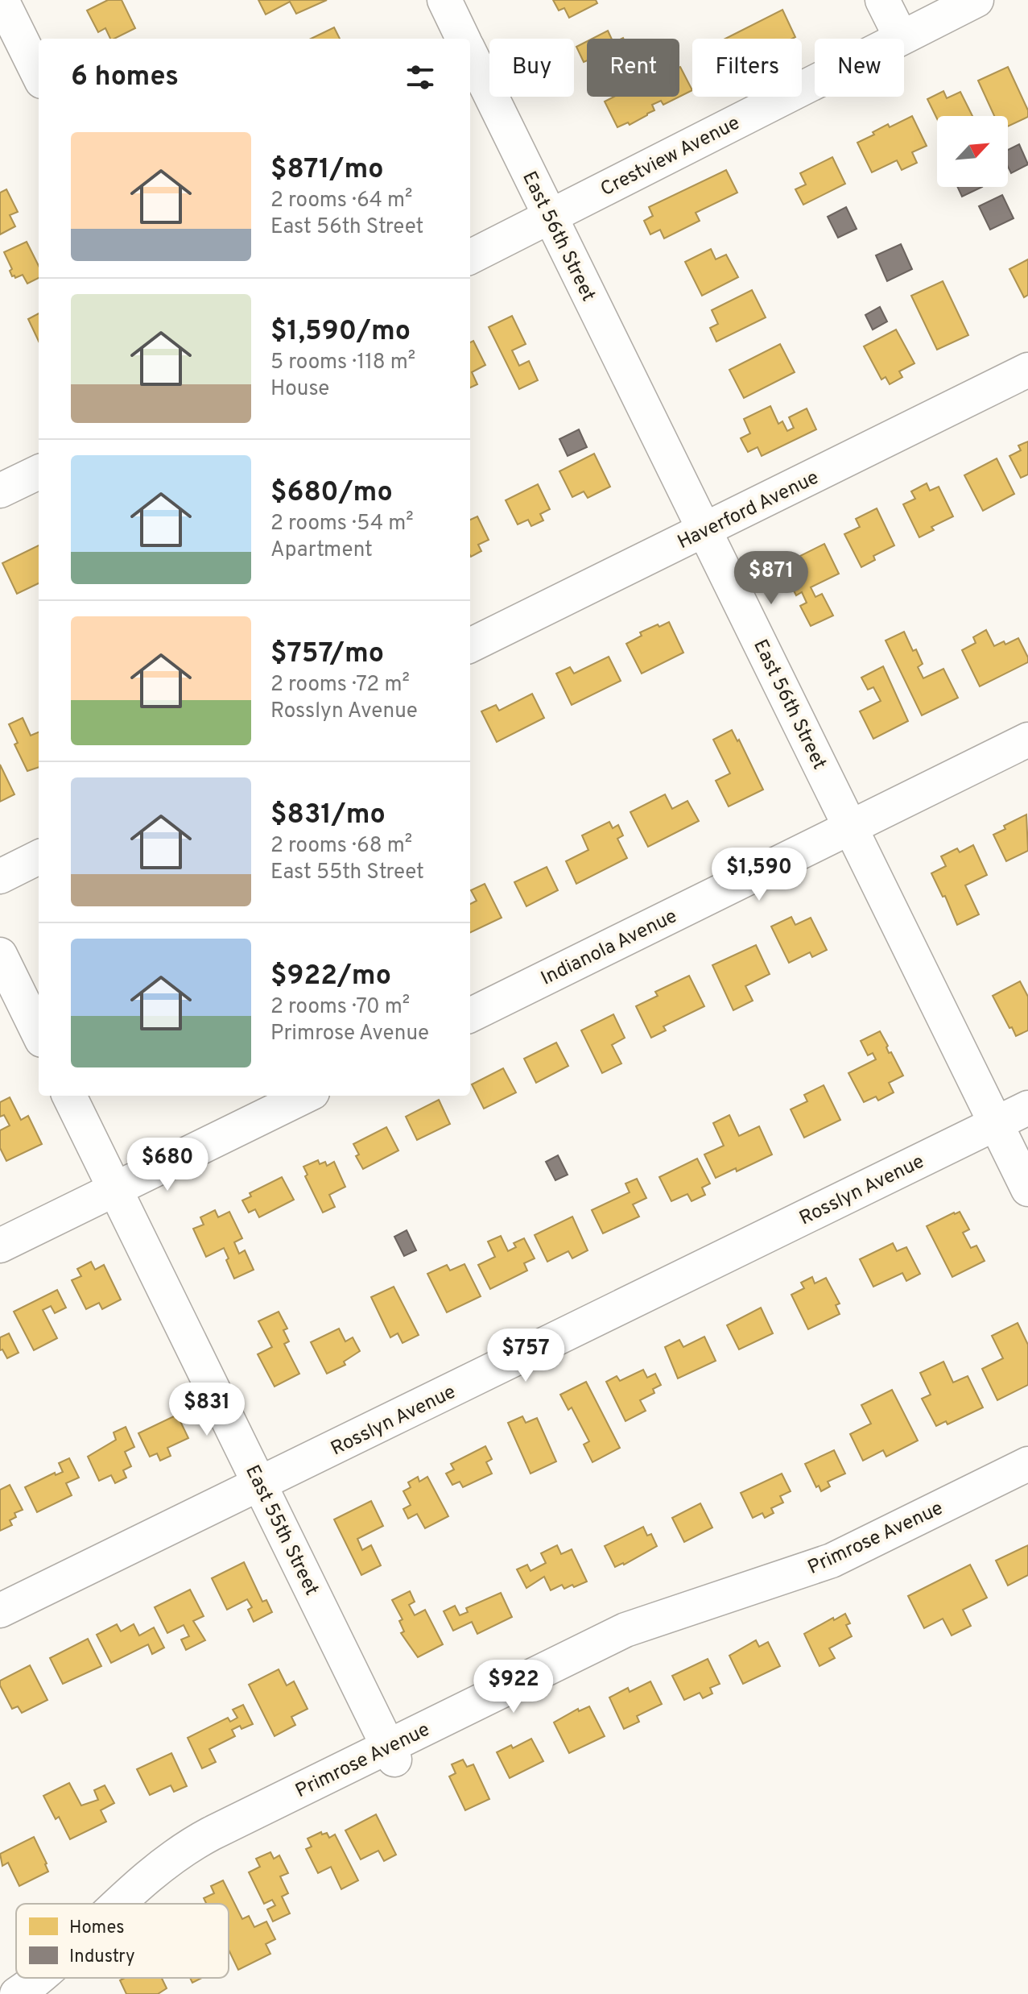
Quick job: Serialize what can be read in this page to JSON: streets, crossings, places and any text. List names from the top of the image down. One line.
{"streets":{"street":["Crestview Avenue","East 56th Street","Haverford Avenue","Indianola Avenue","Rosslyn Avenue","East 55th Street","Primrose Avenue"]},"crossings":[["Crestview Avenue","East 56th Street"],["East 56th Street","Haverford Avenue"],["East 56th Street","Indianola Avenue"],["East 56th Street","Rosslyn Avenue"],["Rosslyn Avenue","East 55th Street"],["East 55th Street","Primrose Avenue"]],"legend":["Homes","Industry"],"north":"top right","page":{"chip":["Buy","Rent","Filters","New"],"heading":"6 homes","list":[{"name":"$871/mo","note":"2 rooms · 64 m² · East 56th Street"},{"name":"$1,590/mo","note":"5 rooms · 118 m² · House"},{"name":"$680/mo","note":"2 rooms · 54 m² · Apartment"},{"name":"$757/mo","note":"2 rooms · 72 m² · Rosslyn Avenue"},{"name":"$831/mo","note":"2 rooms · 68 m² · East 55th Street"},{"name":"$922/mo","note":"2 rooms · 70 m² · Primrose Avenue"}],"price":["$871","$1,590","$680","$757","$831","$922"]}}
